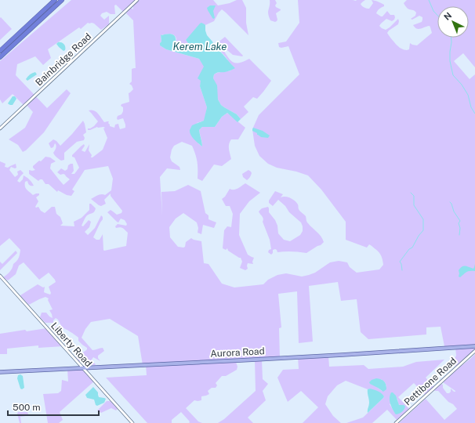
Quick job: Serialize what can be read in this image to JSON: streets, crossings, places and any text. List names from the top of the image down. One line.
{"streets":{"main road":["Aurora Road"],"street":["Bainbridge Road","Liberty Road","Pettibone Road"]},"crossings":[["Liberty Road","Aurora Road"]],"water":["Kerem Lake"],"scale_bar":"500 m","north":"top left"}
